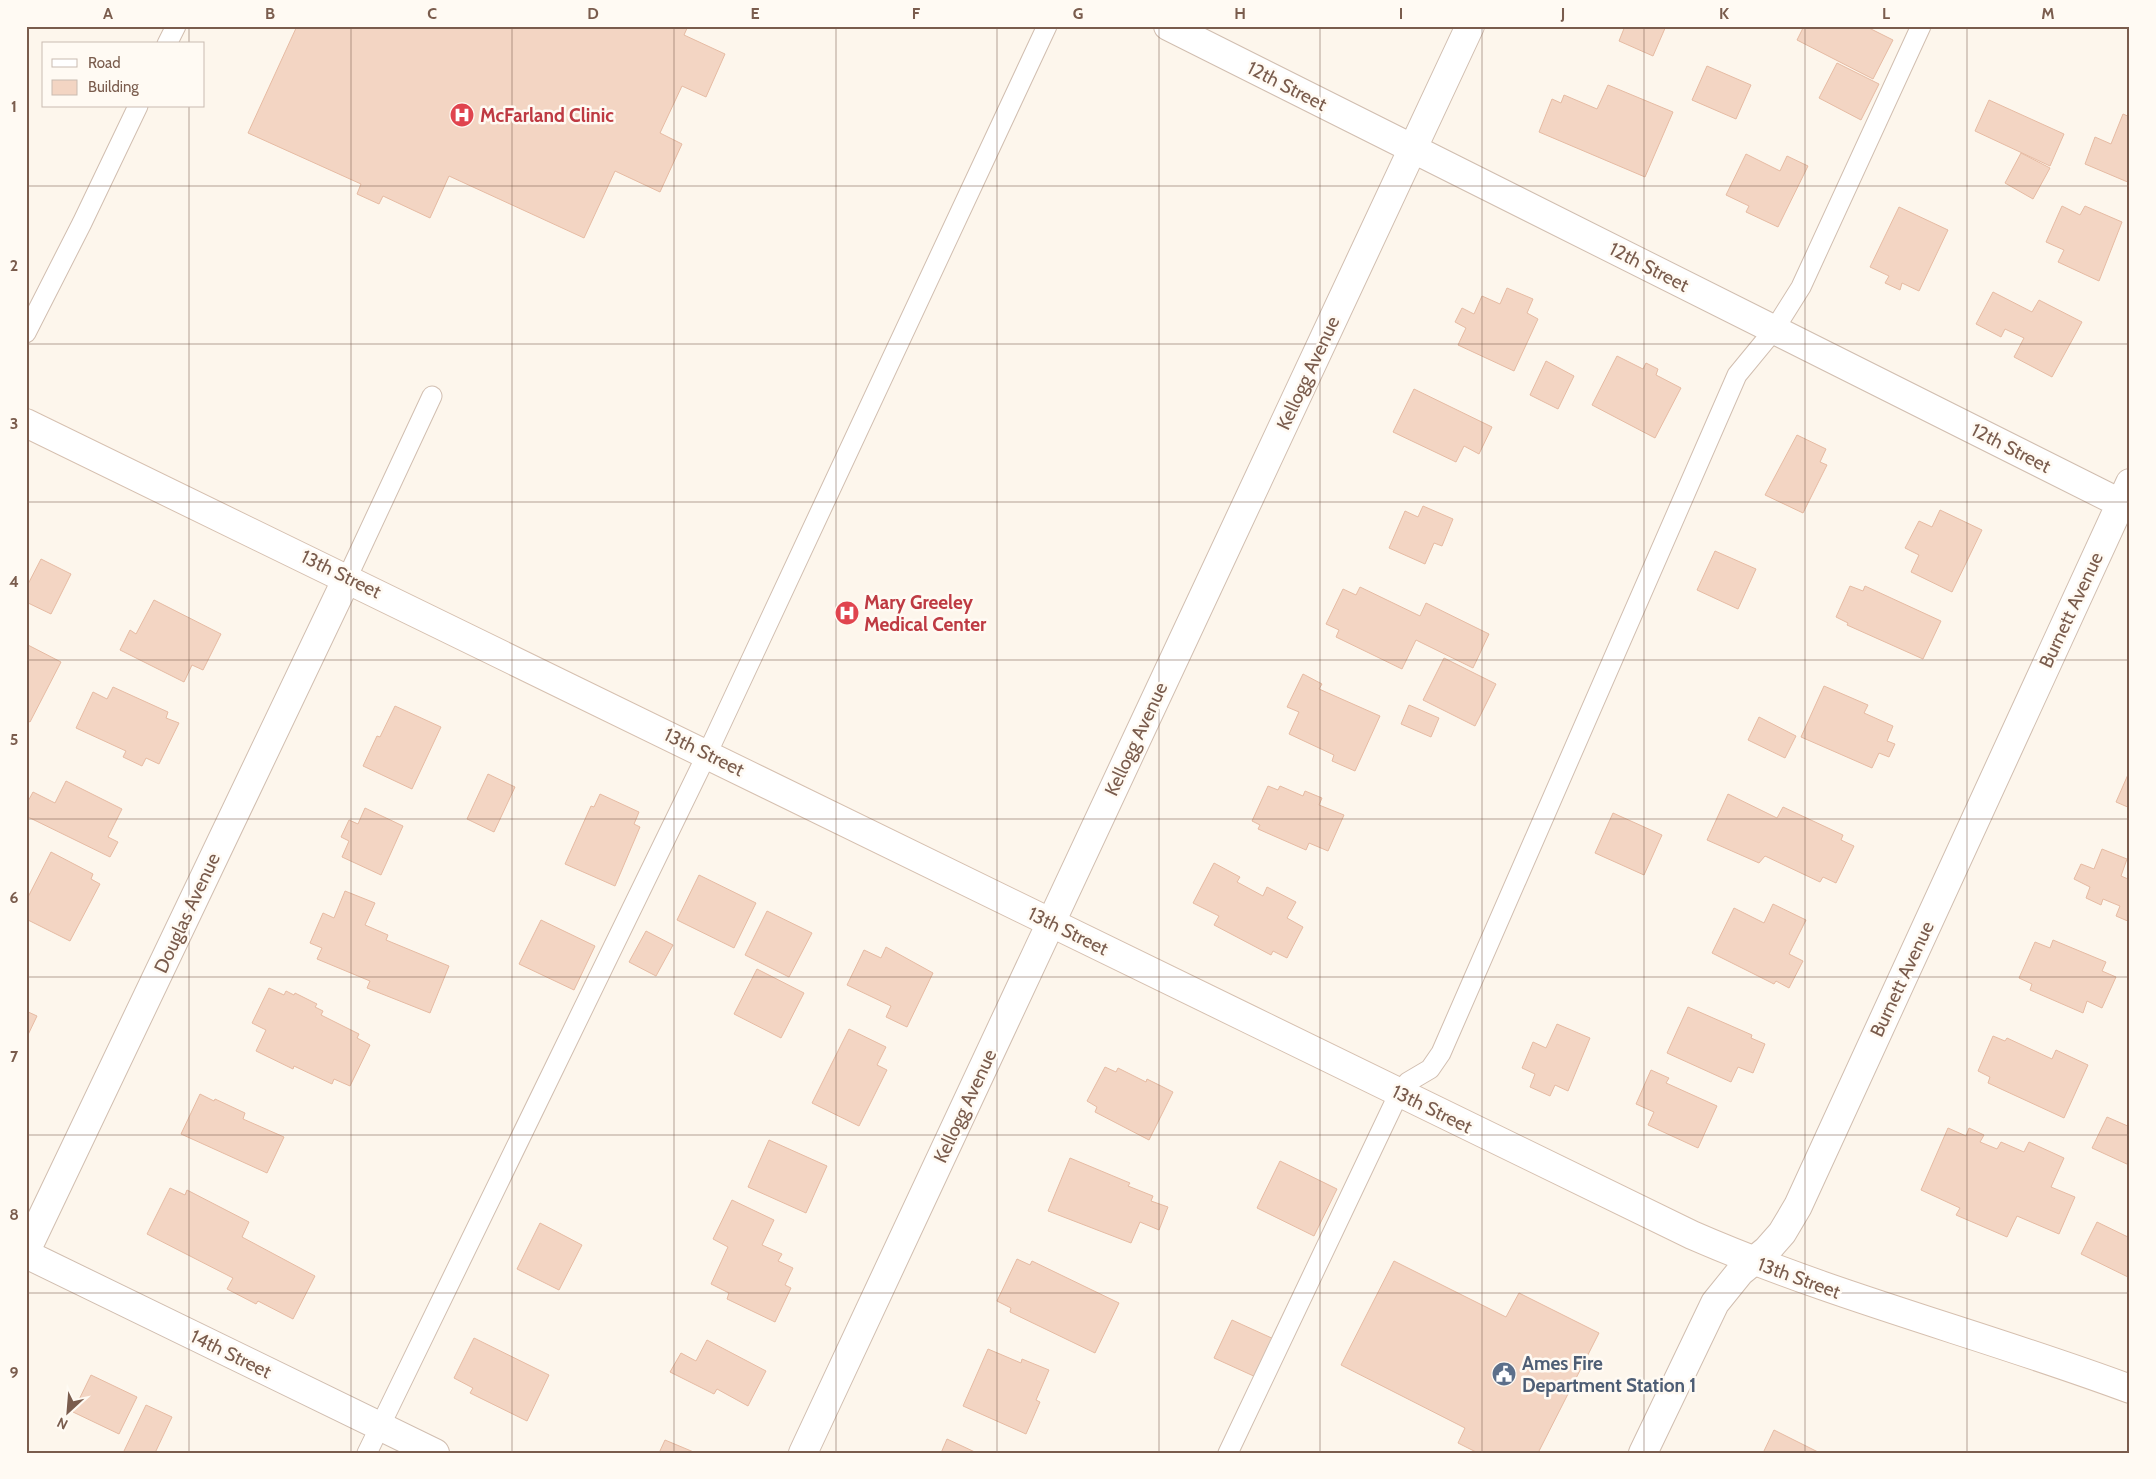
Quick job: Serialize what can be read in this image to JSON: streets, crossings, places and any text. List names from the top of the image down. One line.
{"streets":{"street":["12th Street","Kellogg Avenue","13th Street","Burnett Avenue","Douglas Avenue","14th Street"]},"crossings":[["12th Street","Kellogg Avenue"],["12th Street","Burnett Avenue"],["Kellogg Avenue","13th Street"],["13th Street","Burnett Avenue"],["13th Street","Douglas Avenue"]],"places":{"hospital":["McFarland Clinic","Mary Greeley Medical Center"],"public building":["Ames Fire Department Station 1"]},"legend":["Road","Building"],"north":"bottom left","grid":{"columns":["A","B","C","D","E","F","G","H","I","J","K","L","M"],"rows":["1","2","3","4","5","6","7","8","9"]}}
